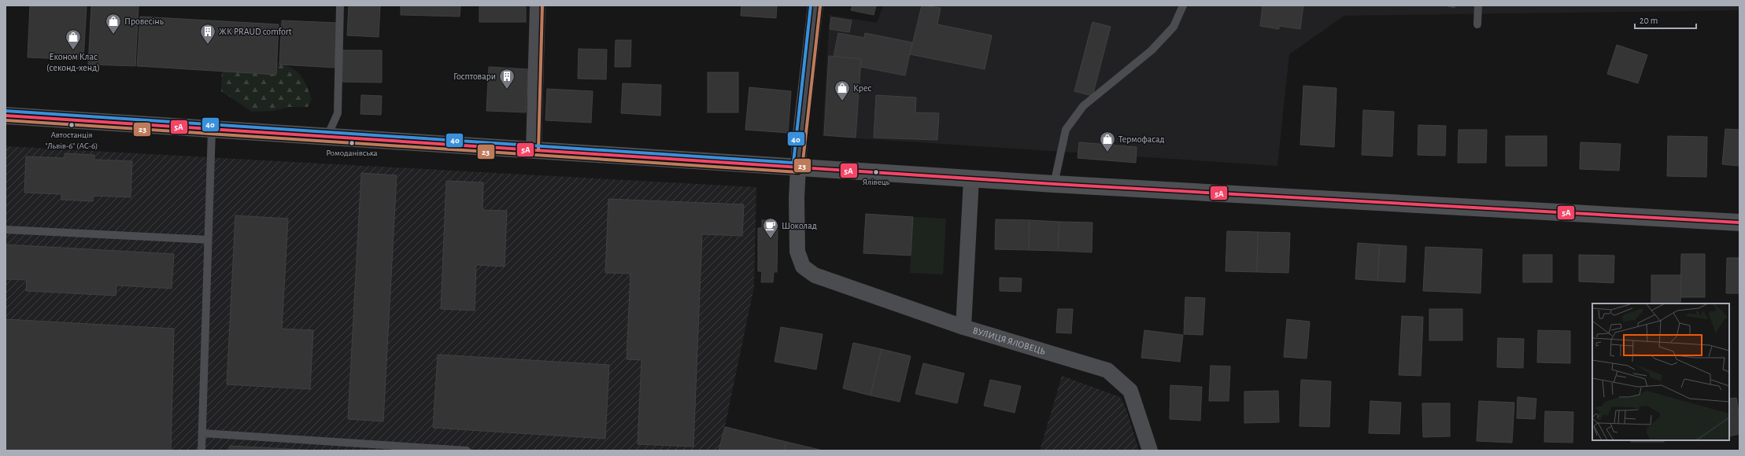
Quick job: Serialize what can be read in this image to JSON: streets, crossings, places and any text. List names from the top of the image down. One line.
{"streets":{"street":["ВУЛИЦЯ ЯЛОВЕЦЬ"]},"places":{"shop":["Провесінь","Економ Клас (секонд-хенд)","Крес","Термофасад"],"building":["ЖК PRAUD comfort","Госптовари"],"other":["Автостанція \"Львів-6\" (АС-6)","Ромоданівська","Ялівець"],"cafe":["Шоколад"]},"lines":["transit line 23","transit line 40","transit line 5А"],"scale_bar":"20 m"}
